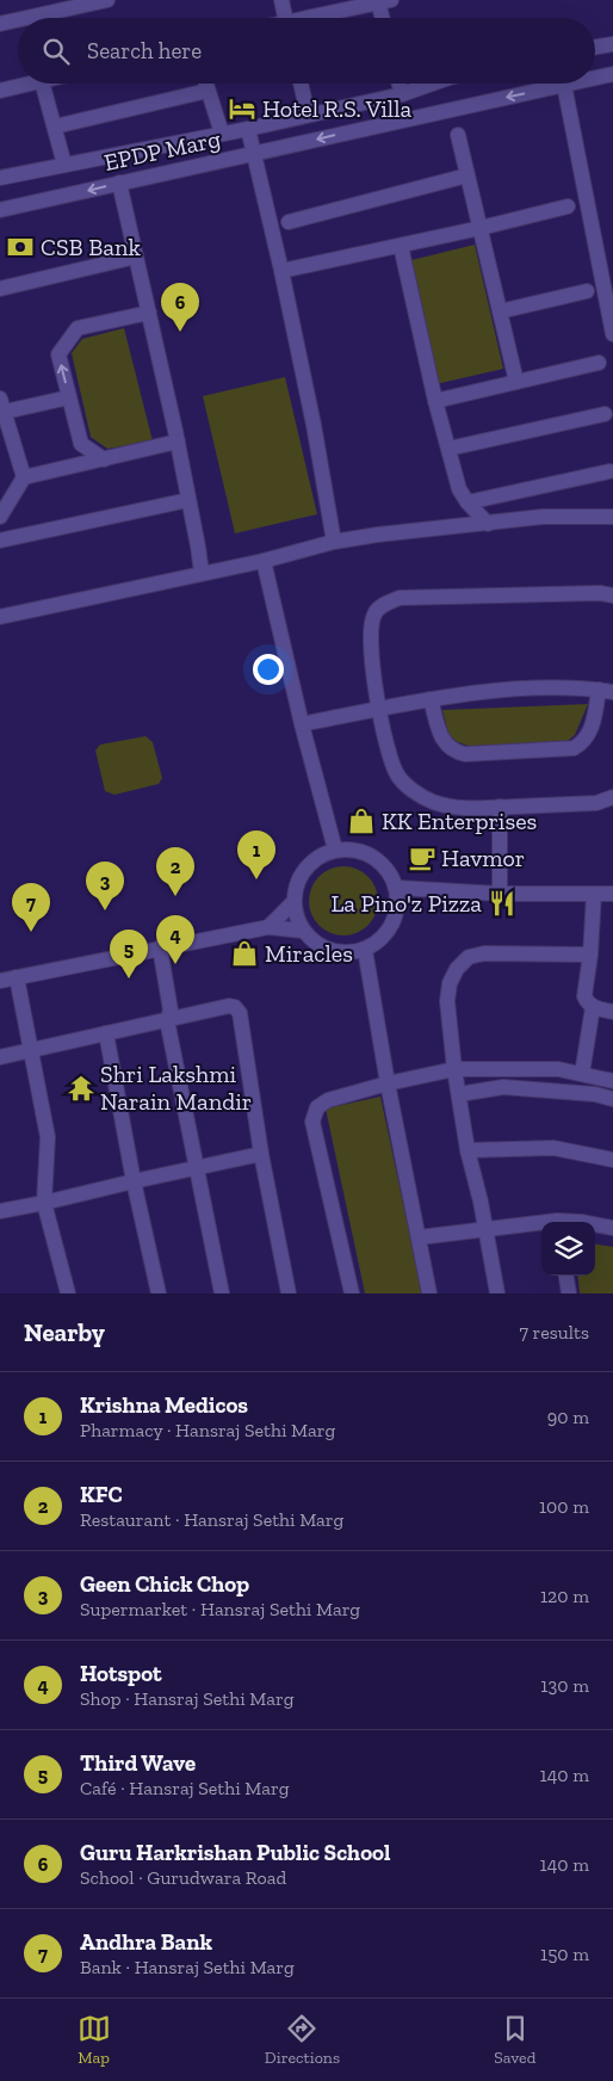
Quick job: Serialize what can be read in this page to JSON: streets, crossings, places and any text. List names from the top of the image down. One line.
{"streets":{"street":["EPDP Marg"]},"places":{"hotel":["Hotel R.S. Villa"],"bank":["CSB Bank"],"shop":["KK Enterprises","Miracles"],"cafe":["Havmor"],"restaurant":["La Pino'z Pizza"],"temple":["Shri Lakshmi Narain Mandir"]},"page":{"search":"Search here","pins":["6","1","2","3","7","4","5"],"heading":["Nearby","7 results"],"list":[{"mark":"1","name":"Krishna Medicos","note":"Pharmacy · Hansraj Sethi Marg","value":"90 m"},{"mark":"2","name":"KFC","note":"Restaurant · Hansraj Sethi Marg","value":"100 m"},{"mark":"3","name":"Geen Chick Chop","note":"Supermarket · Hansraj Sethi Marg","value":"120 m"},{"mark":"4","name":"Hotspot","note":"Shop · Hansraj Sethi Marg","value":"130 m"},{"mark":"5","name":"Third Wave","note":"Café · Hansraj Sethi Marg","value":"140 m"},{"mark":"6","name":"Guru Harkrishan Public School","note":"School · Gurudwara Road","value":"140 m"},{"mark":"7","name":"Andhra Bank","note":"Bank · Hansraj Sethi Marg","value":"150 m"}],"nav":["Map","Directions","Saved"]}}
